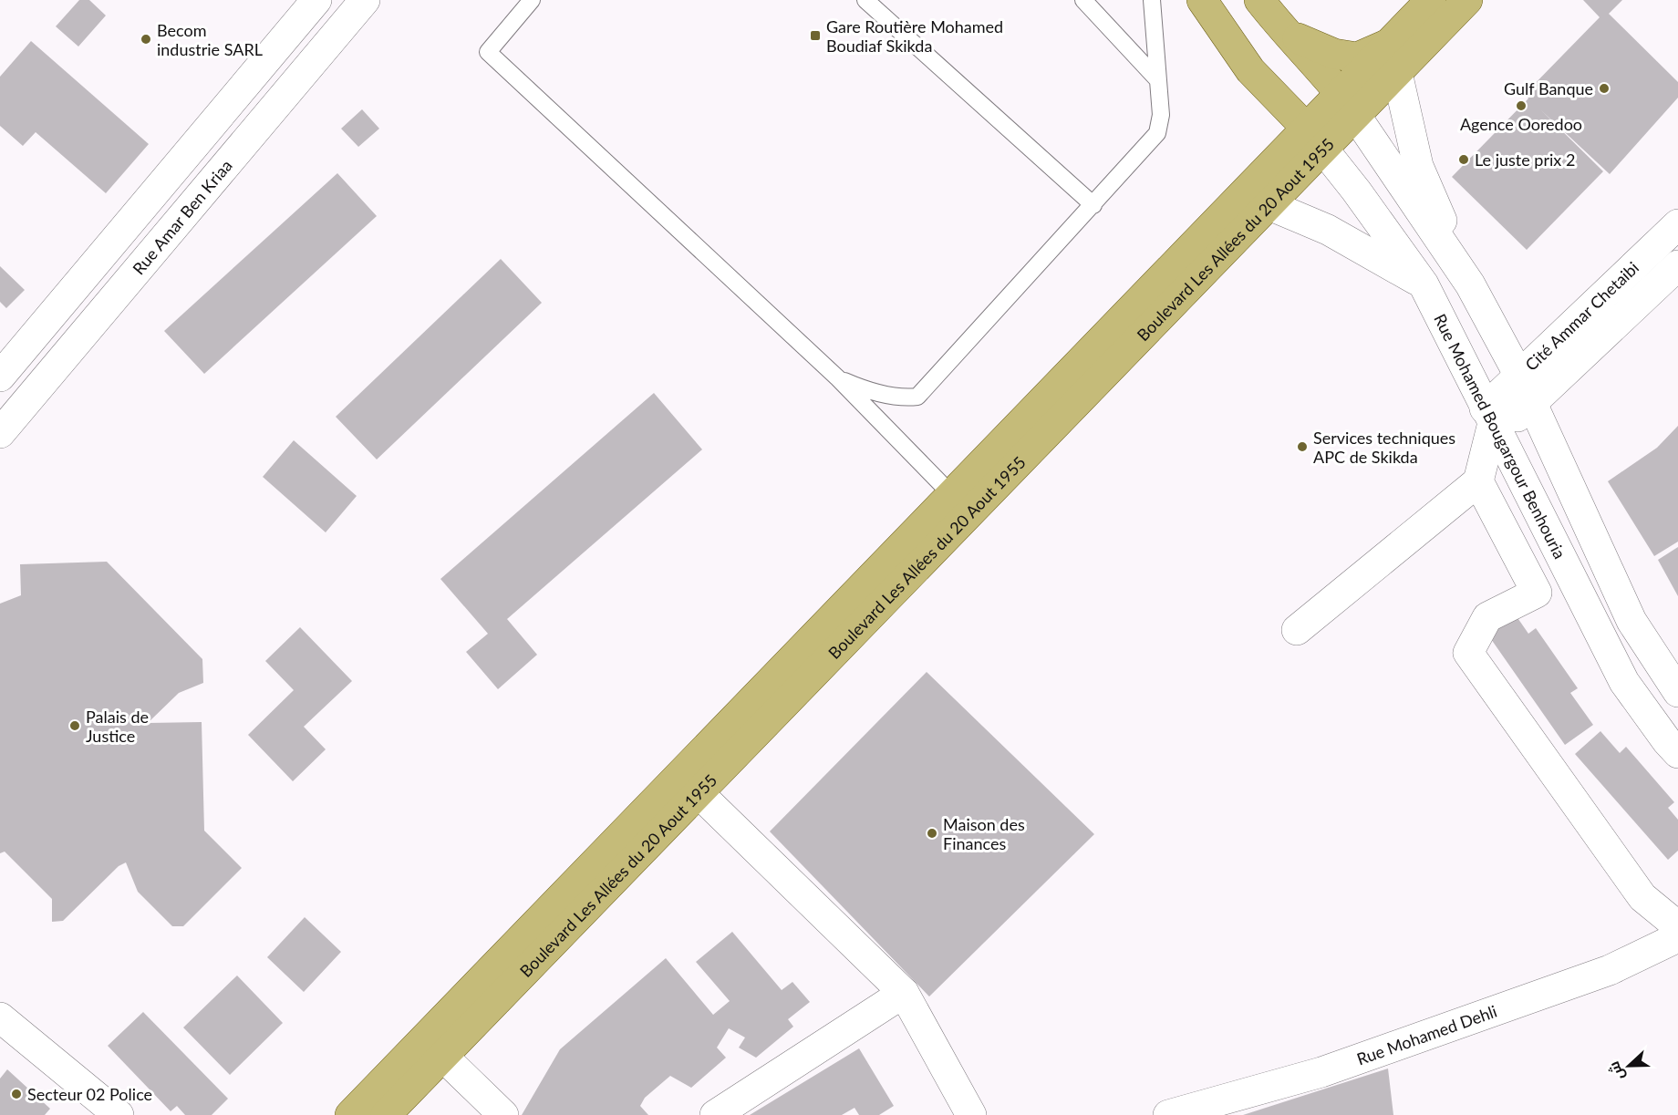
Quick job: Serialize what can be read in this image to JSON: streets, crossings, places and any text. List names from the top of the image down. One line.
{"streets":{"main road":["Rue Amar Ben Kriaa","Boulevard Les Allées du 20 Aout 1955","Cité Ammar Chetaibi","Rue Mohamed Bougargour Benhouria","Rue Mohamed Dehli"]},"crossings":[["Boulevard Les Allées du 20 Aout 1955","Rue Mohamed Bougargour Benhouria"],["Cité Ammar Chetaibi","Rue Mohamed Bougargour Benhouria"]],"places":{"transit":["Gare Routière Mohamed Boudiaf Skikda"],"other":["Becom industrie SARL","Gulf Banque","Agence Ooredoo","Le juste prix 2","Services techniques APC de Skikda","Palais de Justice","Maison des Finances","Secteur 02 Police"]},"north":"left"}
